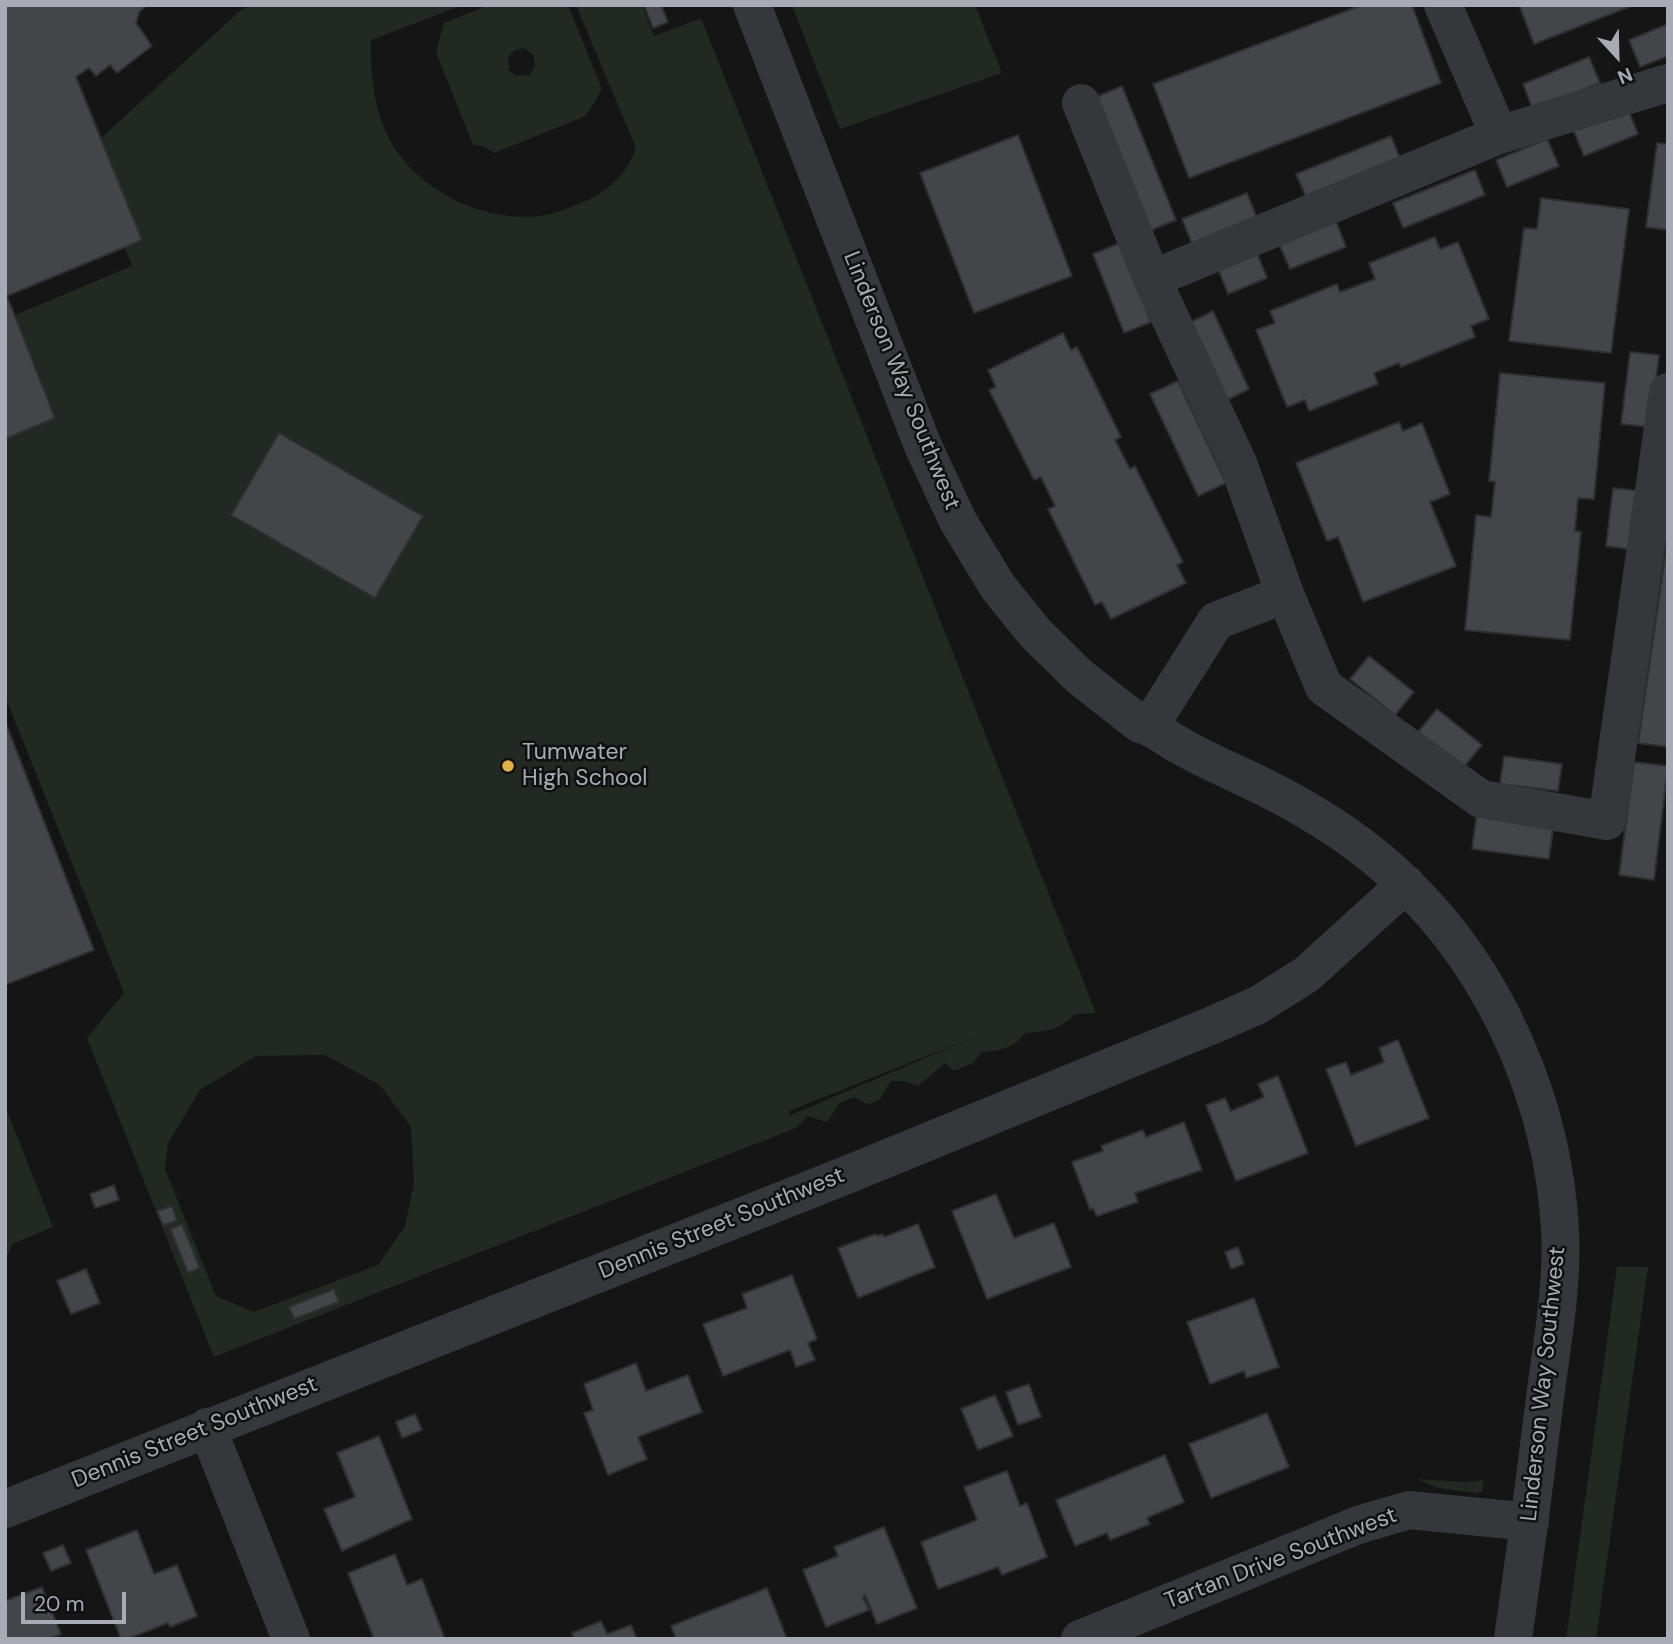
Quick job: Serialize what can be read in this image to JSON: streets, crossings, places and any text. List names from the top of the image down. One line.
{"streets":{"street":["Linderson Way Southwest","Dennis Street Southwest","Tartan Drive Southwest"]},"crossings":[["Linderson Way Southwest","Dennis Street Southwest"],["Linderson Way Southwest","Tartan Drive Southwest"]],"places":["Tumwater High School"],"scale_bar":"20 m","north":"bottom"}
